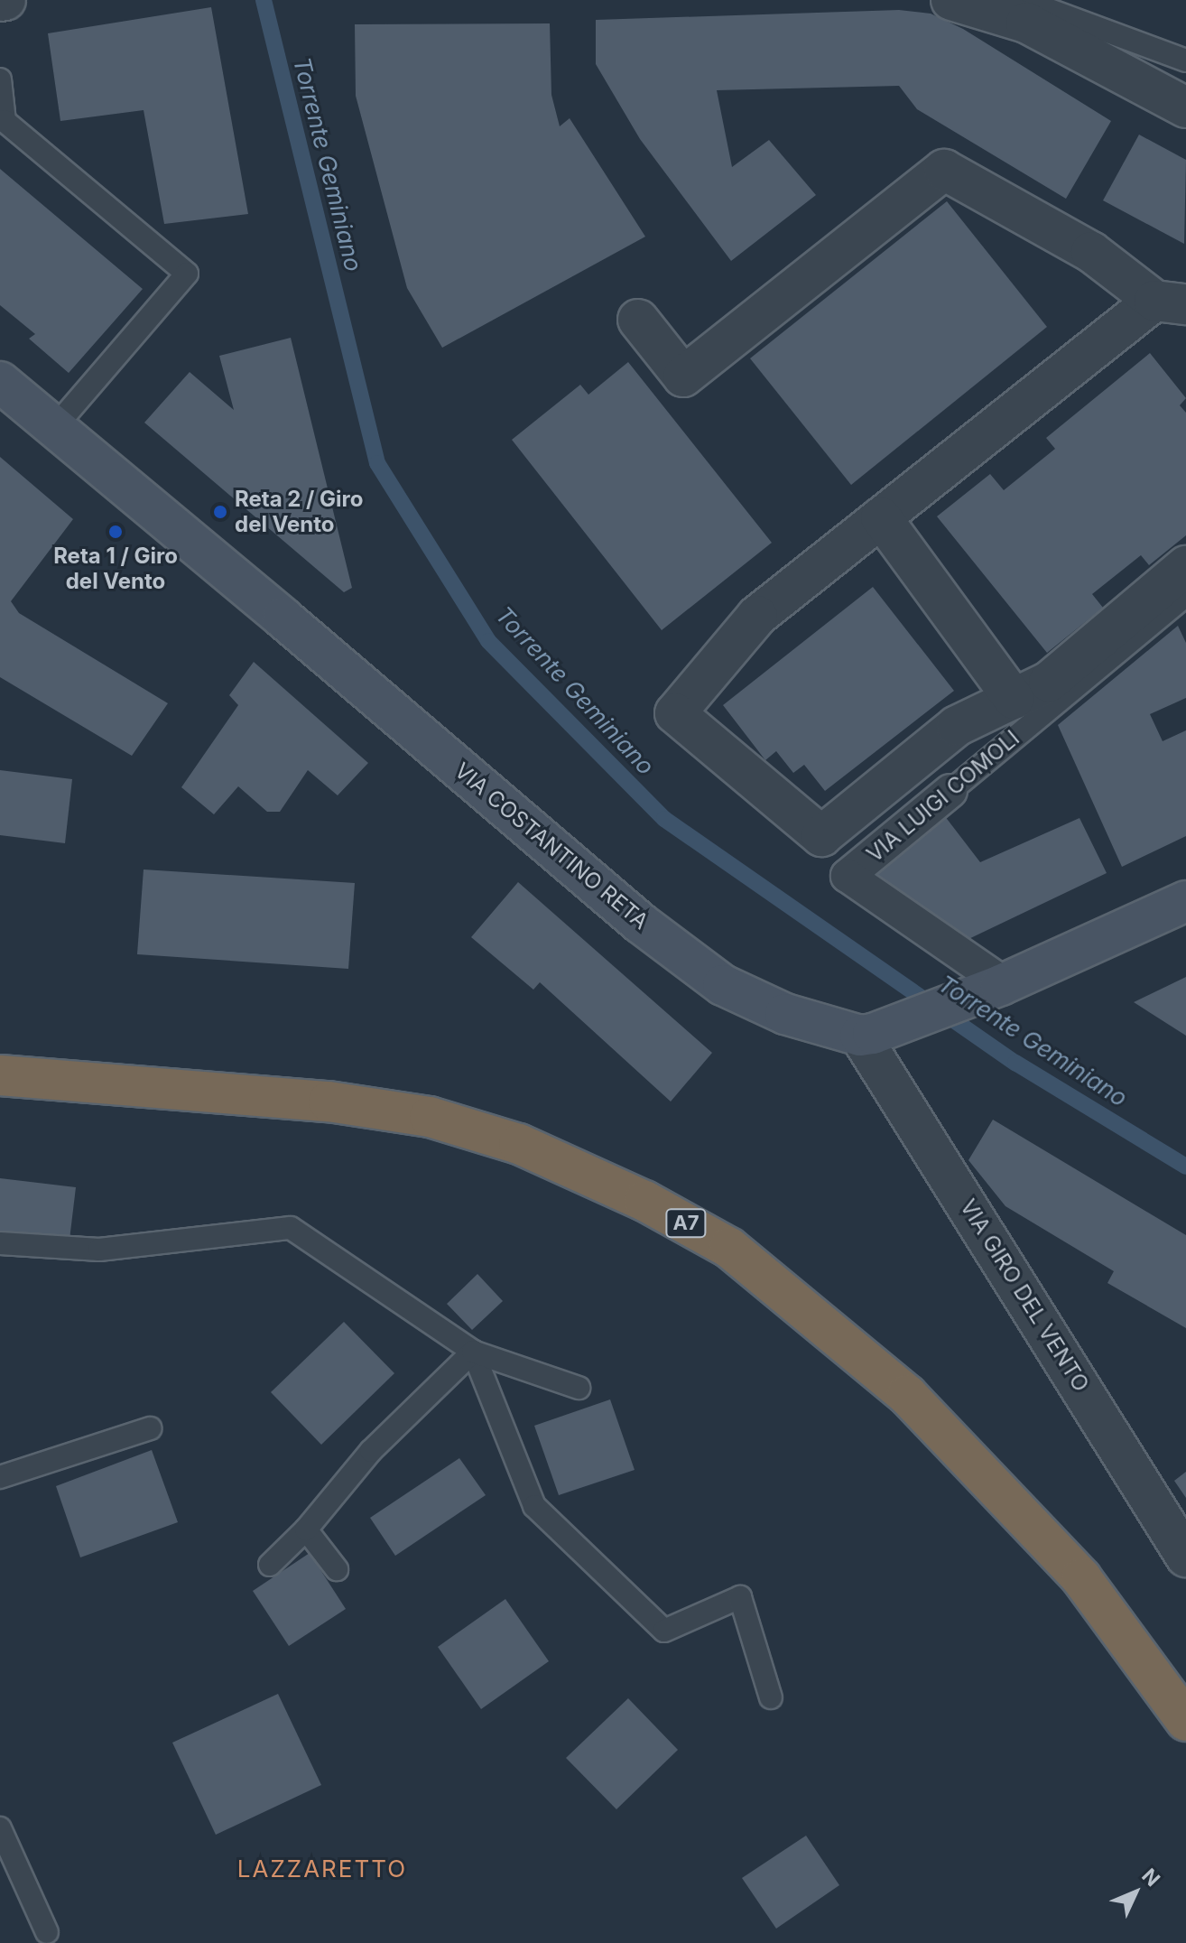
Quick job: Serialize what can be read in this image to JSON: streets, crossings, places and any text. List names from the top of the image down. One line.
{"streets":{"highway":["A7"],"main road":["VIA COSTANTINO RETA"],"street":["VIA LUIGI COMOLI","VIA GIRO DEL VENTO"]},"crossings":[["VIA COSTANTINO RETA","VIA GIRO DEL VENTO"]],"districts":["LAZZARETTO"],"water":["Torrente Geminiano"],"places":["Reta 2 / Giro del Vento","Reta 1 / Giro del Vento"],"north":"top right"}
